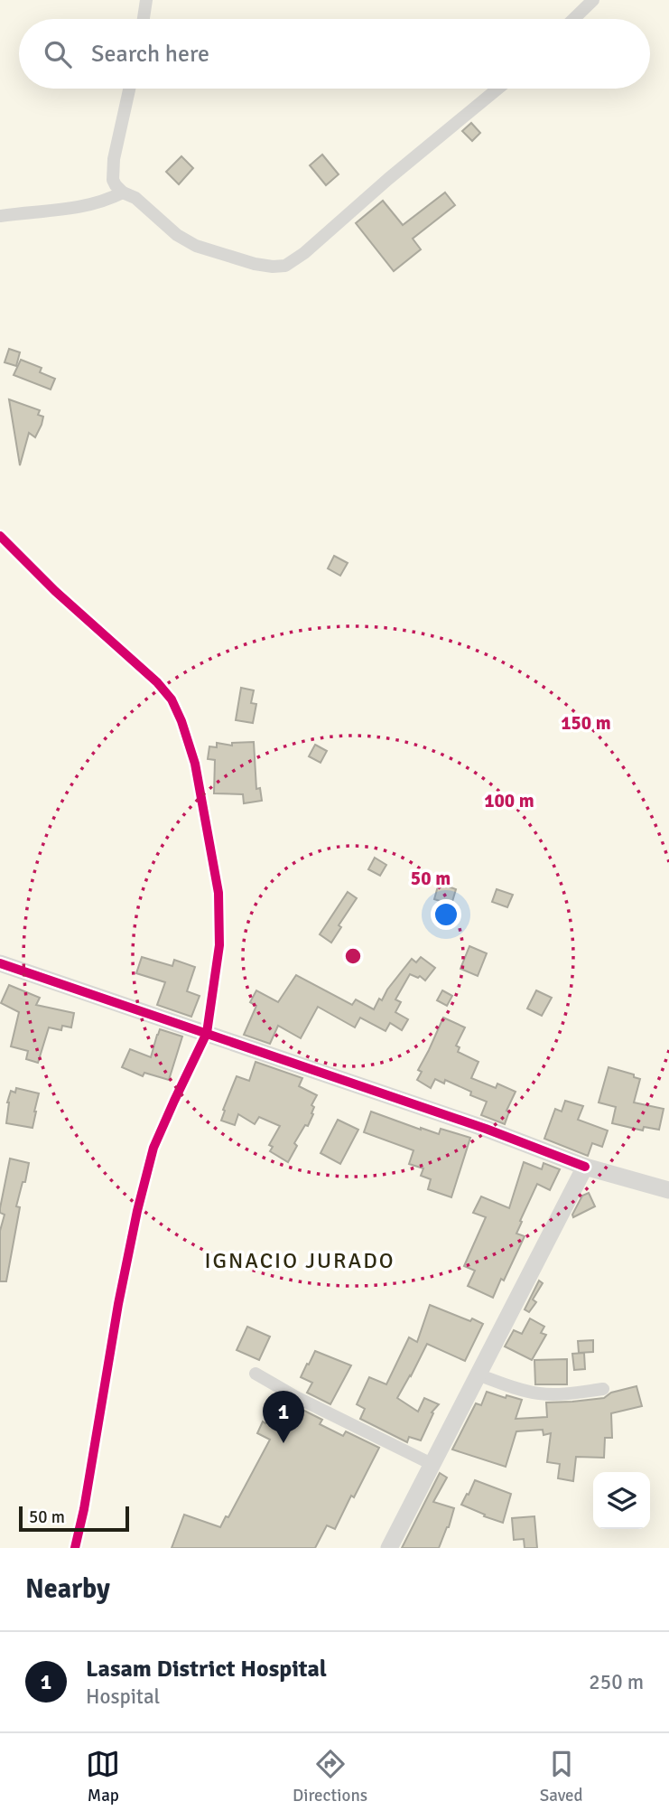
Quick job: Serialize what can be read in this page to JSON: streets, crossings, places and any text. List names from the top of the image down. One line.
{"districts":["IGNACIO JURADO"],"scale_bar":"50 m","page":{"search":"Search here","pins":"1","scale":"50 m","heading":"Nearby","list":[{"mark":"1","name":"Lasam District Hospital","note":"Hospital","value":"250 m"}],"nav":["Map","Directions","Saved"]},"rings":["150 m","100 m","50 m"]}
